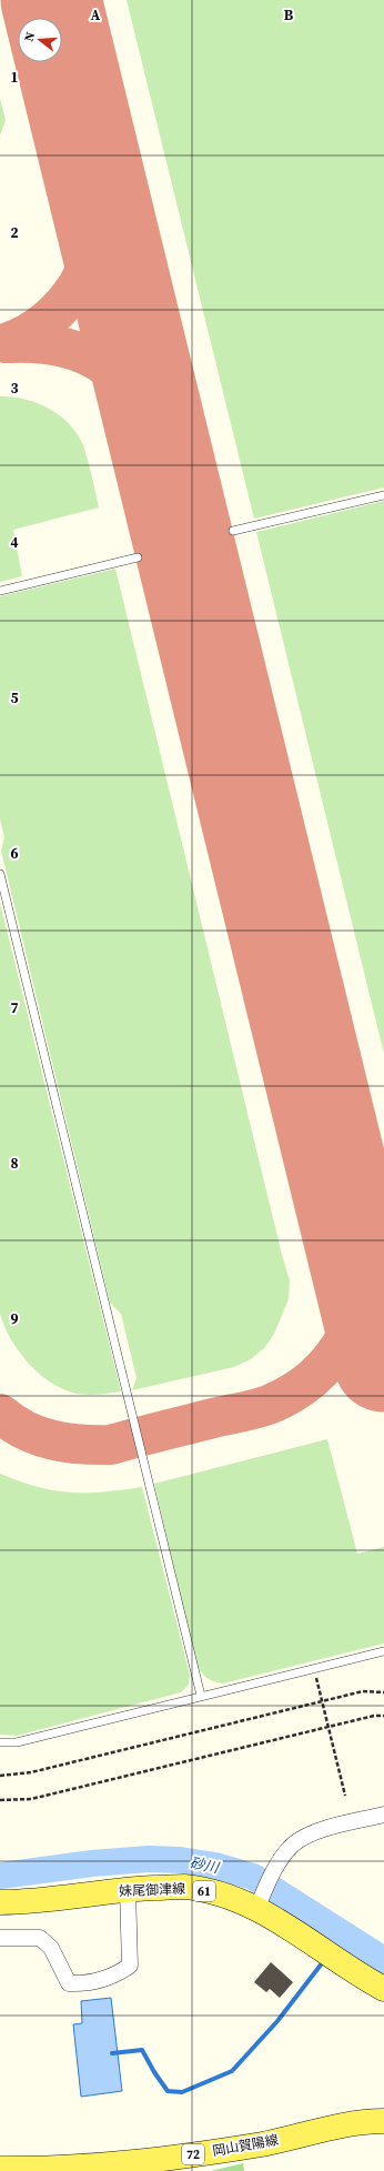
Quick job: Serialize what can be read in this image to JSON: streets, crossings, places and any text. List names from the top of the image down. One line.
{"streets":{"main road":["妹尾御津線","61","岡山賀陽線","72"]},"water":["砂川"],"north":"left","grid":{"columns":["A","B"],"rows":["1","2","3","4","5","6","7","8","9"]}}
